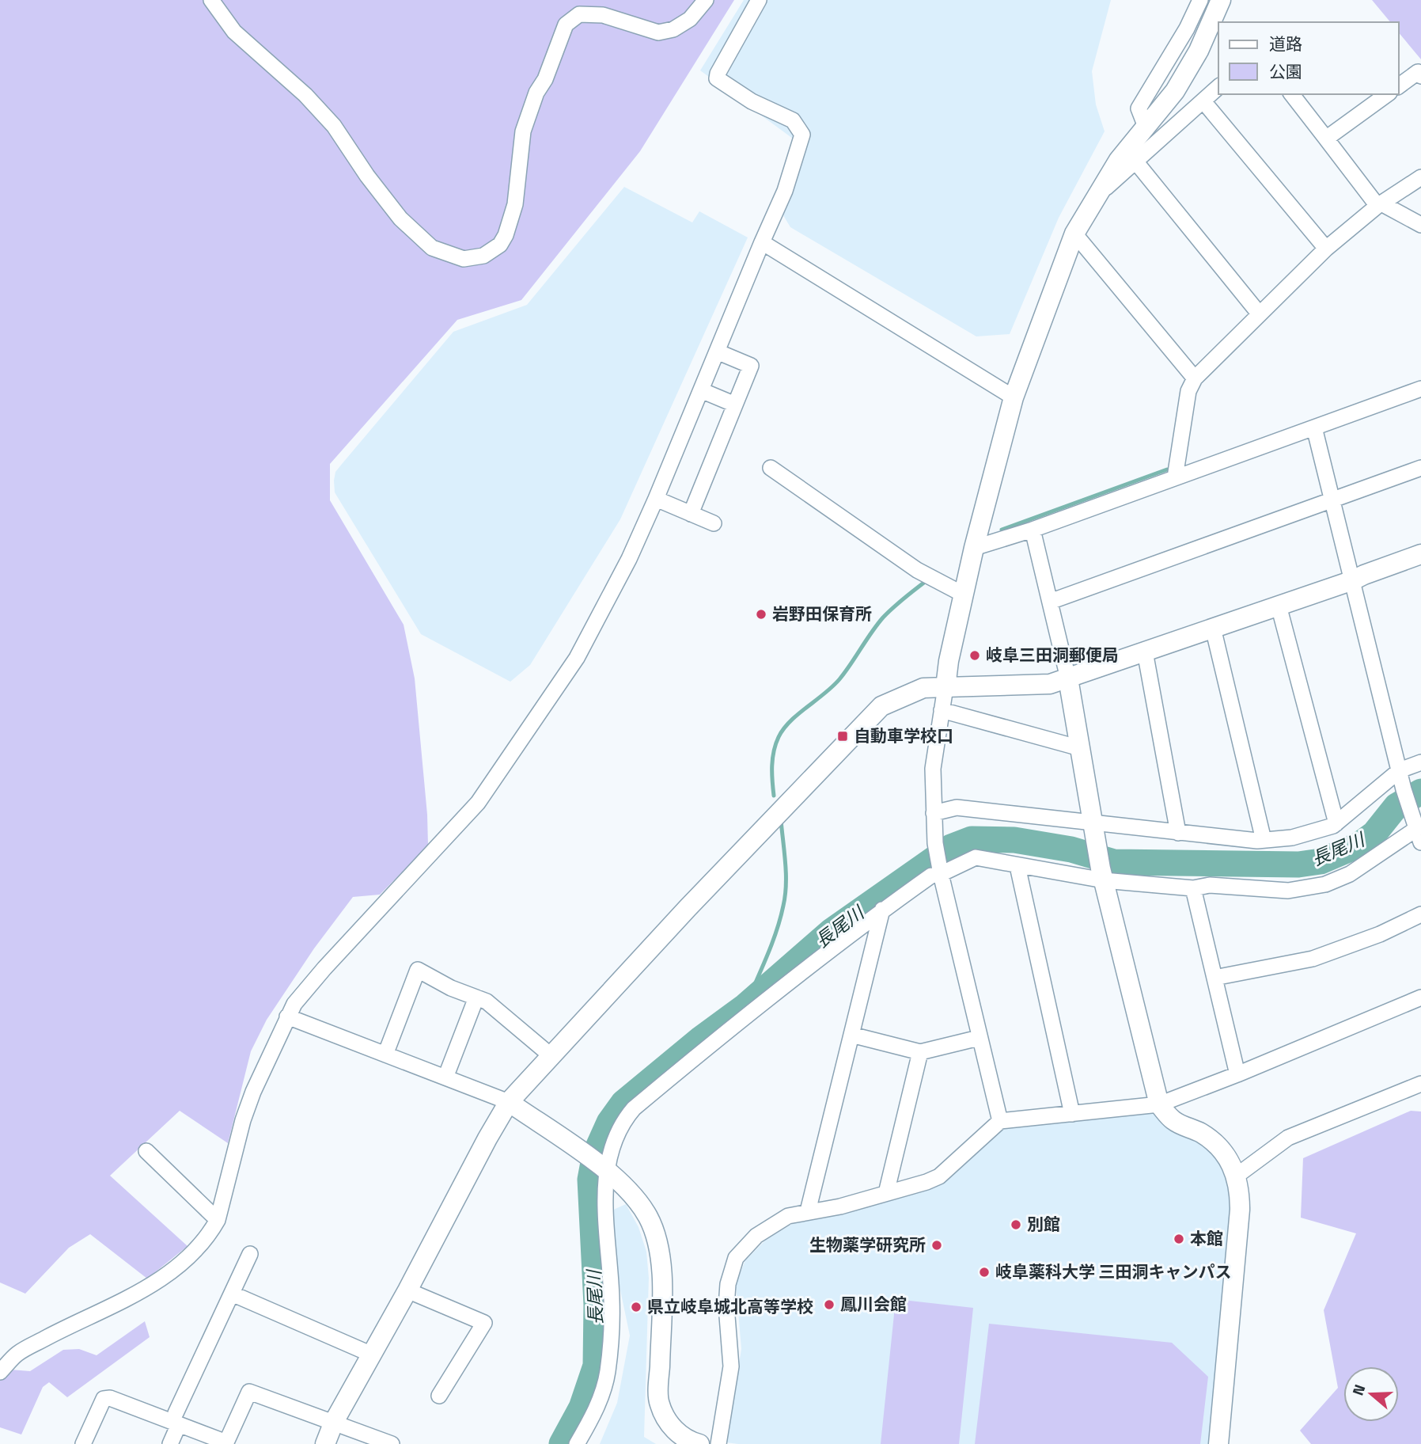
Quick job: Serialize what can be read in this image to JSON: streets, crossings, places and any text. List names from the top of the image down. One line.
{"water":["長尾川"],"places":{"other":["岩野田保育所","岐阜三田洞郵便局","別館","本館","生物薬学研究所","岐阜薬科大学 三田洞キャンパス","鳳川会館","県立岐阜城北高等学校"],"transit":["自動車学校口"]},"legend":["道路","公園"],"north":"left"}
